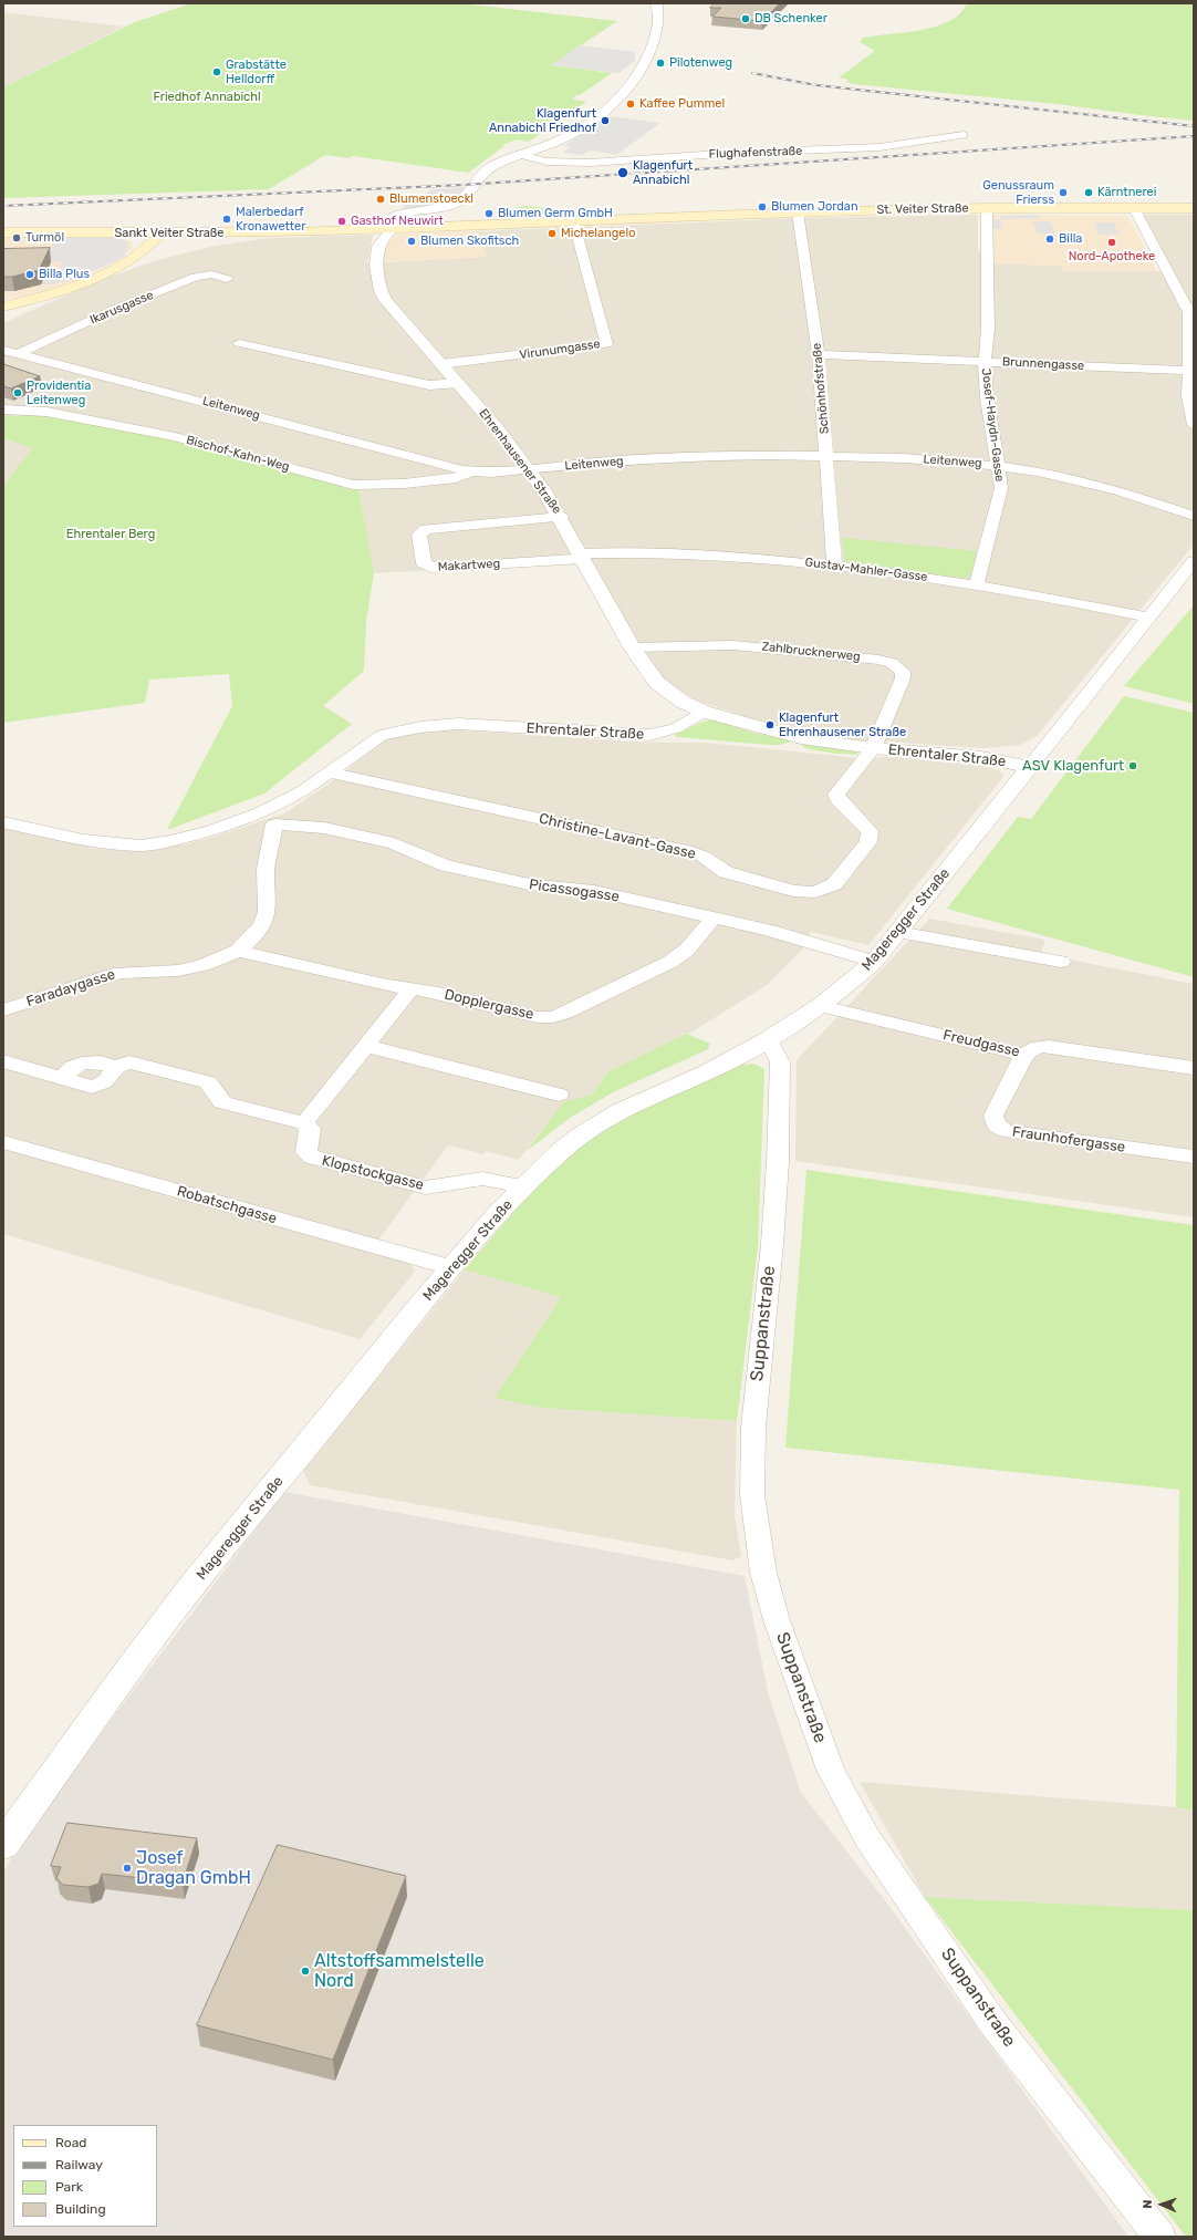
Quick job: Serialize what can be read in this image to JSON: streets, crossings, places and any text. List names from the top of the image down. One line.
{"streets":{"main road":["St. Veiter Straße","Sankt Veiter Straße"],"street":["Flughafenstraße","Ikarusgasse","Virunumgasse","Brunnengasse","Schönhofstraße","Leitenweg","Josef-Haydn-Gasse","Bischof-Kahn-Weg","Ehrenhausener Straße","Makartweg","Gustav-Mahler-Gasse","Zahlbrucknerweg","Ehrentaler Straße","Christine-Lavant-Gasse","Picassogasse","Mageregger Straße","Faradaygasse","Dopplergasse","Freudgasse","Fraunhofergasse","Klopstockgasse","Robatschgasse","Suppanstraße"]},"crossings":[["St. Veiter Straße","Sankt Veiter Straße"],["St. Veiter Straße","Virunumgasse"],["St. Veiter Straße","Schönhofstraße"],["St. Veiter Straße","Josef-Haydn-Gasse"],["Sankt Veiter Straße","Virunumgasse"],["Sankt Veiter Straße","Ehrenhausener Straße"],["Ikarusgasse","Leitenweg"],["Virunumgasse","Ehrenhausener Straße"],["Brunnengasse","Schönhofstraße"],["Brunnengasse","Josef-Haydn-Gasse"],["Schönhofstraße","Leitenweg"],["Schönhofstraße","Gustav-Mahler-Gasse"],["Leitenweg","Josef-Haydn-Gasse"],["Leitenweg","Bischof-Kahn-Weg"],["Leitenweg","Ehrenhausener Straße"],["Josef-Haydn-Gasse","Gustav-Mahler-Gasse"],["Ehrenhausener Straße","Makartweg"],["Ehrenhausener Straße","Gustav-Mahler-Gasse"],["Ehrenhausener Straße","Zahlbrucknerweg"],["Ehrenhausener Straße","Ehrentaler Straße"],["Makartweg","Gustav-Mahler-Gasse"],["Zahlbrucknerweg","Ehrentaler Straße"],["Zahlbrucknerweg","Christine-Lavant-Gasse"],["Ehrentaler Straße","Christine-Lavant-Gasse"],["Ehrentaler Straße","Picassogasse"],["Ehrentaler Straße","Mageregger Straße"],["Ehrentaler Straße","Faradaygasse"],["Picassogasse","Mageregger Straße"],["Picassogasse","Faradaygasse"],["Picassogasse","Dopplergasse"],["Mageregger Straße","Freudgasse"],["Mageregger Straße","Klopstockgasse"],["Mageregger Straße","Robatschgasse"],["Mageregger Straße","Suppanstraße"],["Faradaygasse","Dopplergasse"],["Freudgasse","Fraunhofergasse"]],"parks":["Friedhof Annabichl","Ehrentaler Berg"],"places":["DB Schenker","Pilotenweg","Grabstätte Helldorff","Kaffee Pummel","Klagenfurt Annabichl Friedhof","Klagenfurt Annabichl","Genussraum Frierss","Kärntnerei","Blumenstoeckl","Blumen Jordan","Blumen Germ GmbH","Malerbedarf Kronawetter","Gasthof Neuwirt","Michelangelo","Turmöl","Billa","Blumen Skofitsch","Nord-Apotheke","Billa Plus","Providentia Leitenweg","Klagenfurt Ehrenhausener Straße","ASV Klagenfurt","Josef Dragan GmbH","Altstoffsammelstelle Nord"],"legend":["Road","Railway","Park","Building"],"north":"left"}
